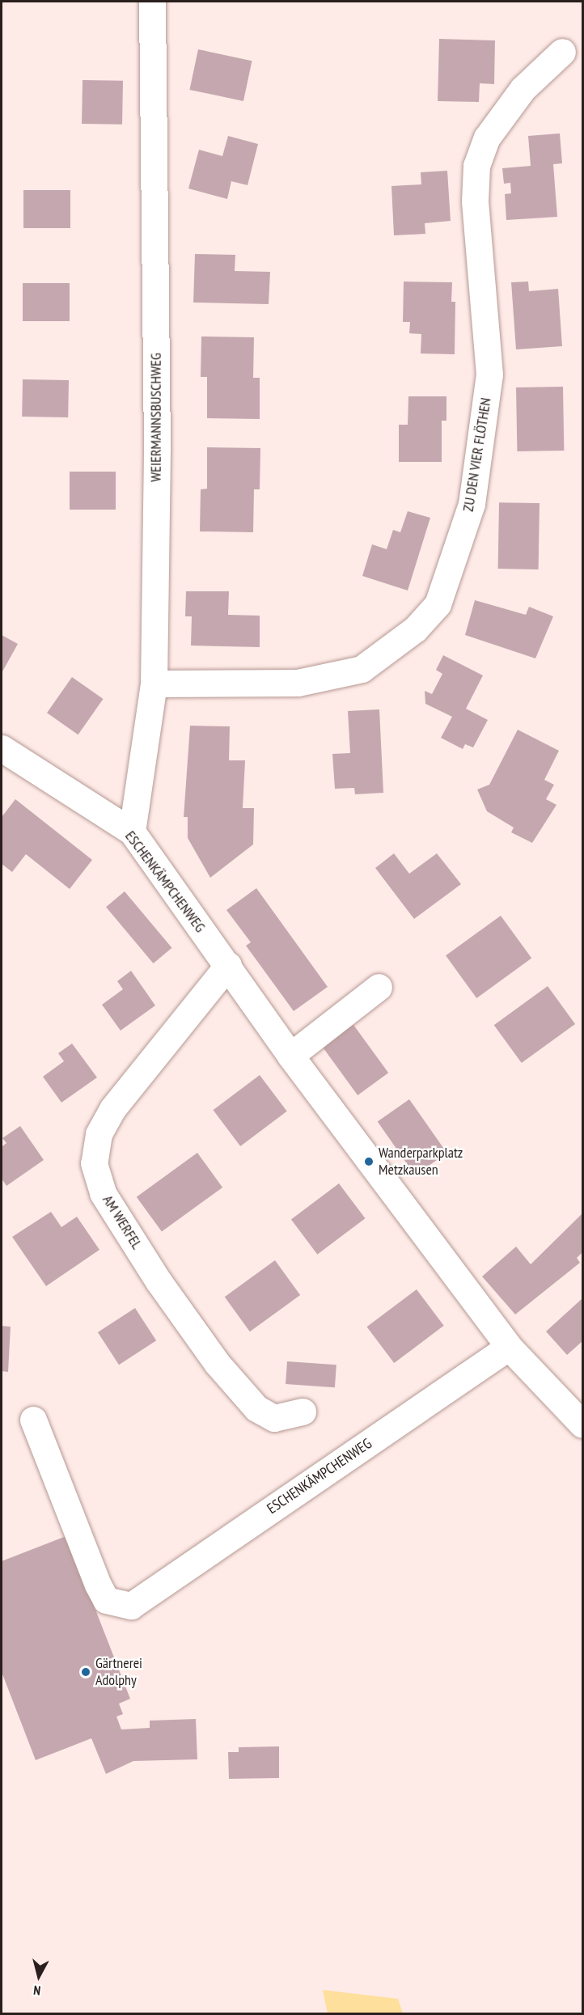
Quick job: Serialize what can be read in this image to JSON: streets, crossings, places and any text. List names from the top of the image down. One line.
{"streets":{"street":["WEIERMANNSBUSCHWEG","ZU DEN VIER FLÖTHEN","ESCHENKÄMPCHENWEG","AM WERFEL"]},"crossings":[["WEIERMANNSBUSCHWEG","ZU DEN VIER FLÖTHEN"],["WEIERMANNSBUSCHWEG","ESCHENKÄMPCHENWEG"],["ESCHENKÄMPCHENWEG","AM WERFEL"]],"places":["Wanderparkplatz Metzkausen","Gärtnerei Adolphy"],"north":"bottom"}
